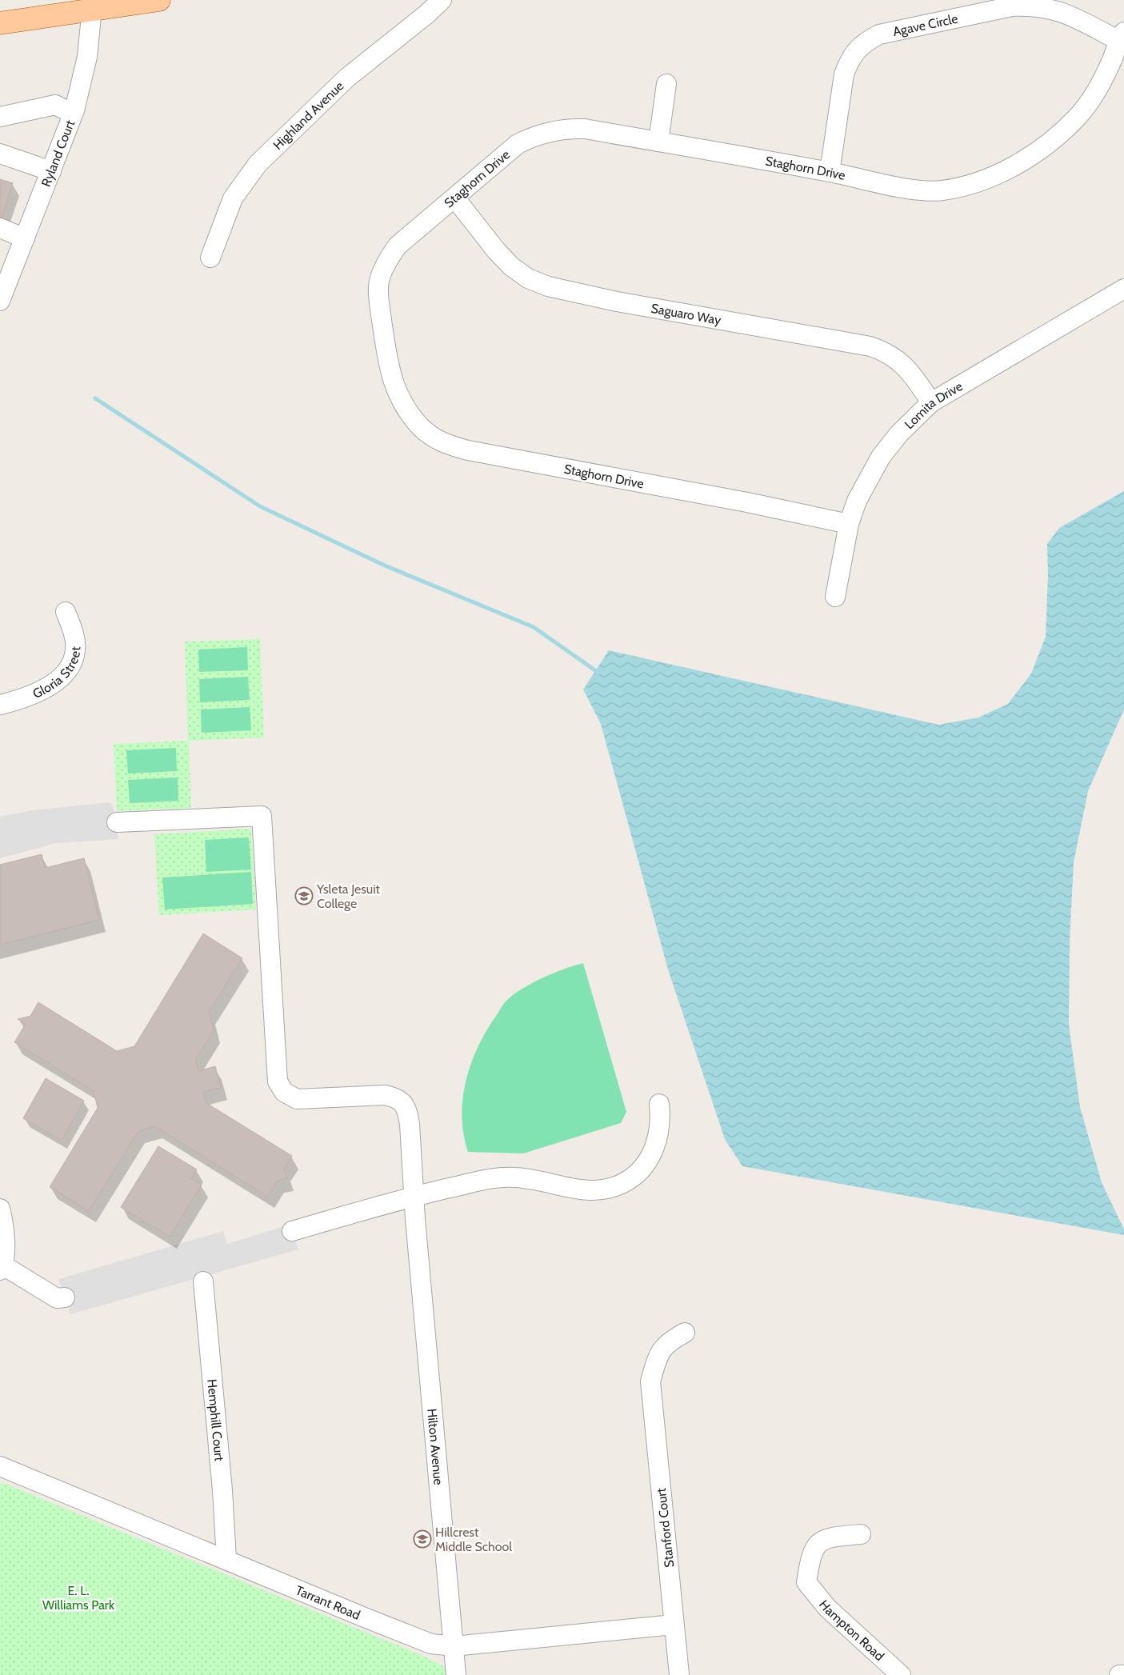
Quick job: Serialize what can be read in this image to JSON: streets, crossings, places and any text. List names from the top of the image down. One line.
{"streets":{"street":["Agave Circle","Highland Avenue","Ryland Court","Staghorn Drive","Saguaro Way","Lomita Drive","Gloria Street","Hemphill Court","Hilton Avenue","Stanford Court","Tarrant Road","Hampton Road"]},"crossings":[["Agave Circle","Staghorn Drive"],["Staghorn Drive","Saguaro Way"],["Staghorn Drive","Lomita Drive"],["Saguaro Way","Lomita Drive"],["Hemphill Court","Tarrant Road"],["Hilton Avenue","Tarrant Road"],["Stanford Court","Tarrant Road"]],"parks":["E. L. Williams Park"],"places":{"school or university":["Ysleta Jesuit College","Hillcrest Middle School"]}}
